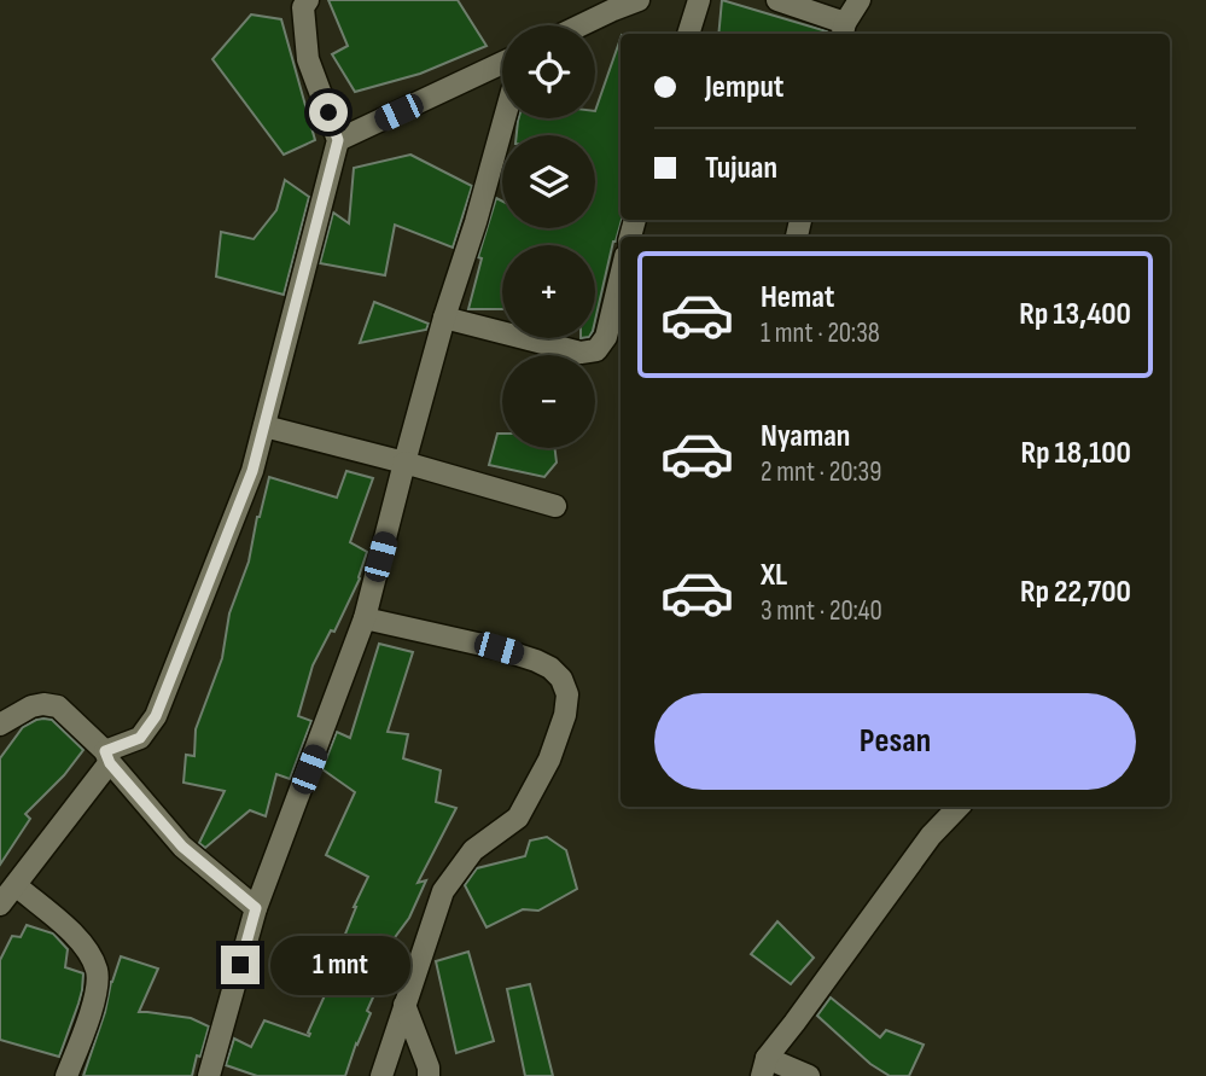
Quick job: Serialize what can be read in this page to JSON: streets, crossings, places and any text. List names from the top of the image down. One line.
{"page":{"map_buttons":["+","−"],"banner":["Jemput","Tujuan"],"list":[{"name":"Hemat","note":"1 mnt · 20:38","value":"Rp 13,400"},{"name":"Nyaman","note":"2 mnt · 20:39","value":"Rp 18,100"},{"name":"XL","note":"3 mnt · 20:40","value":"Rp 22,700"}],"buttons":"Pesan","bubble":"1 mnt"}}
